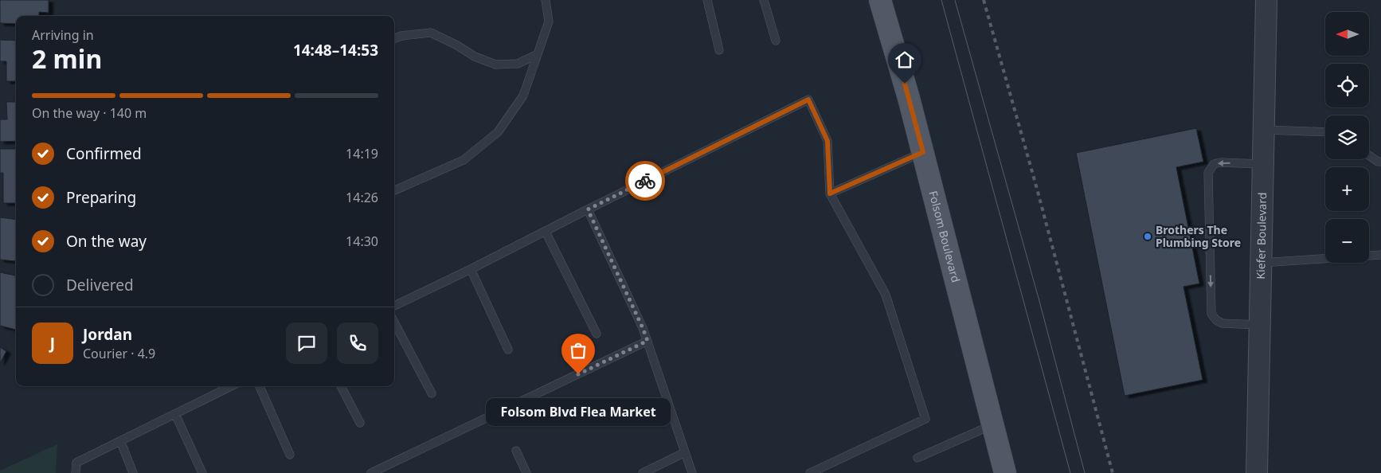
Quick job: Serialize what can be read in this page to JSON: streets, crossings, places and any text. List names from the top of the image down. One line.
{"streets":{"main road":["Folsom Boulevard"],"street":["Kiefer Boulevard"]},"places":["Brothers The Plumbing Store","Folsom Blvd Flea Market"],"north":"left","page":{"map_buttons":["+","−"],"heading":["2 min","Arriving in","14:48–14:53"],"panel":["Jordan","Courier · 4.9"],"bar":"On the way · 140 m","list":[["Confirmed","14:19"],["Preparing","14:26"],["On the way","14:30"],"Delivered"],"round":"J","bubble":"Folsom Blvd Flea Market"}}
